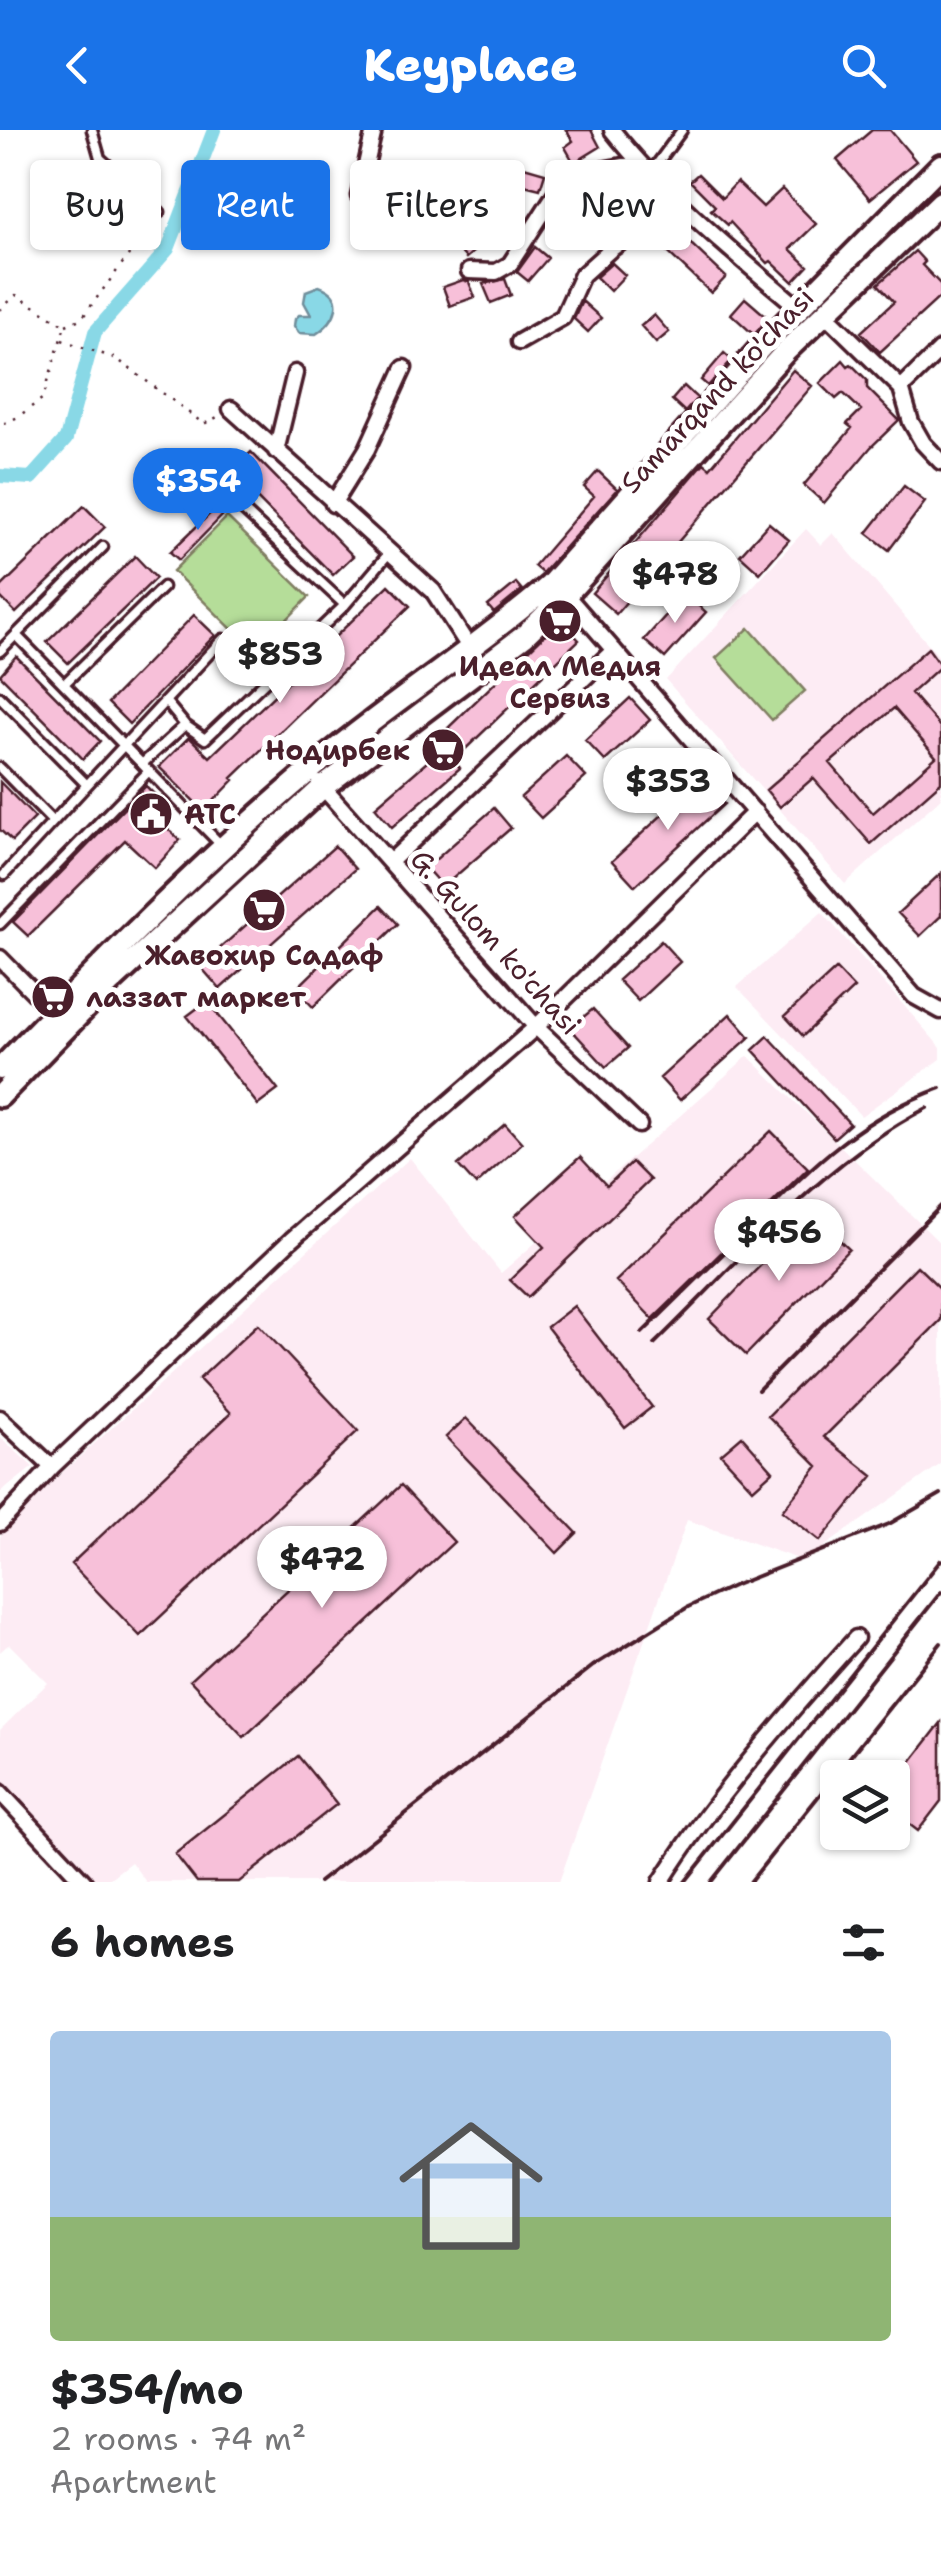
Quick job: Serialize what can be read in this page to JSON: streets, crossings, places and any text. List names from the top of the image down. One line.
{"streets":{"main road":["Samarqand ko'chasi"],"street":["G. Gulom ko'chasi"]},"crossings":[["Samarqand ko'chasi","G. Gulom ko'chasi"]],"places":{"supermarket":["Идеал Медия Сервиз","Нодирбек","Жавохир Садаф","лаззат маркет"],"public building":["АТС"]},"page":{"header":"Keyplace","chip":["Buy","Rent","Filters","New"],"price":["$354","$478","$853","$353","$456","$472"],"heading":"6 homes","list":[{"name":"$354/mo","note":"2 rooms · 74 m² · Apartment"}]}}
